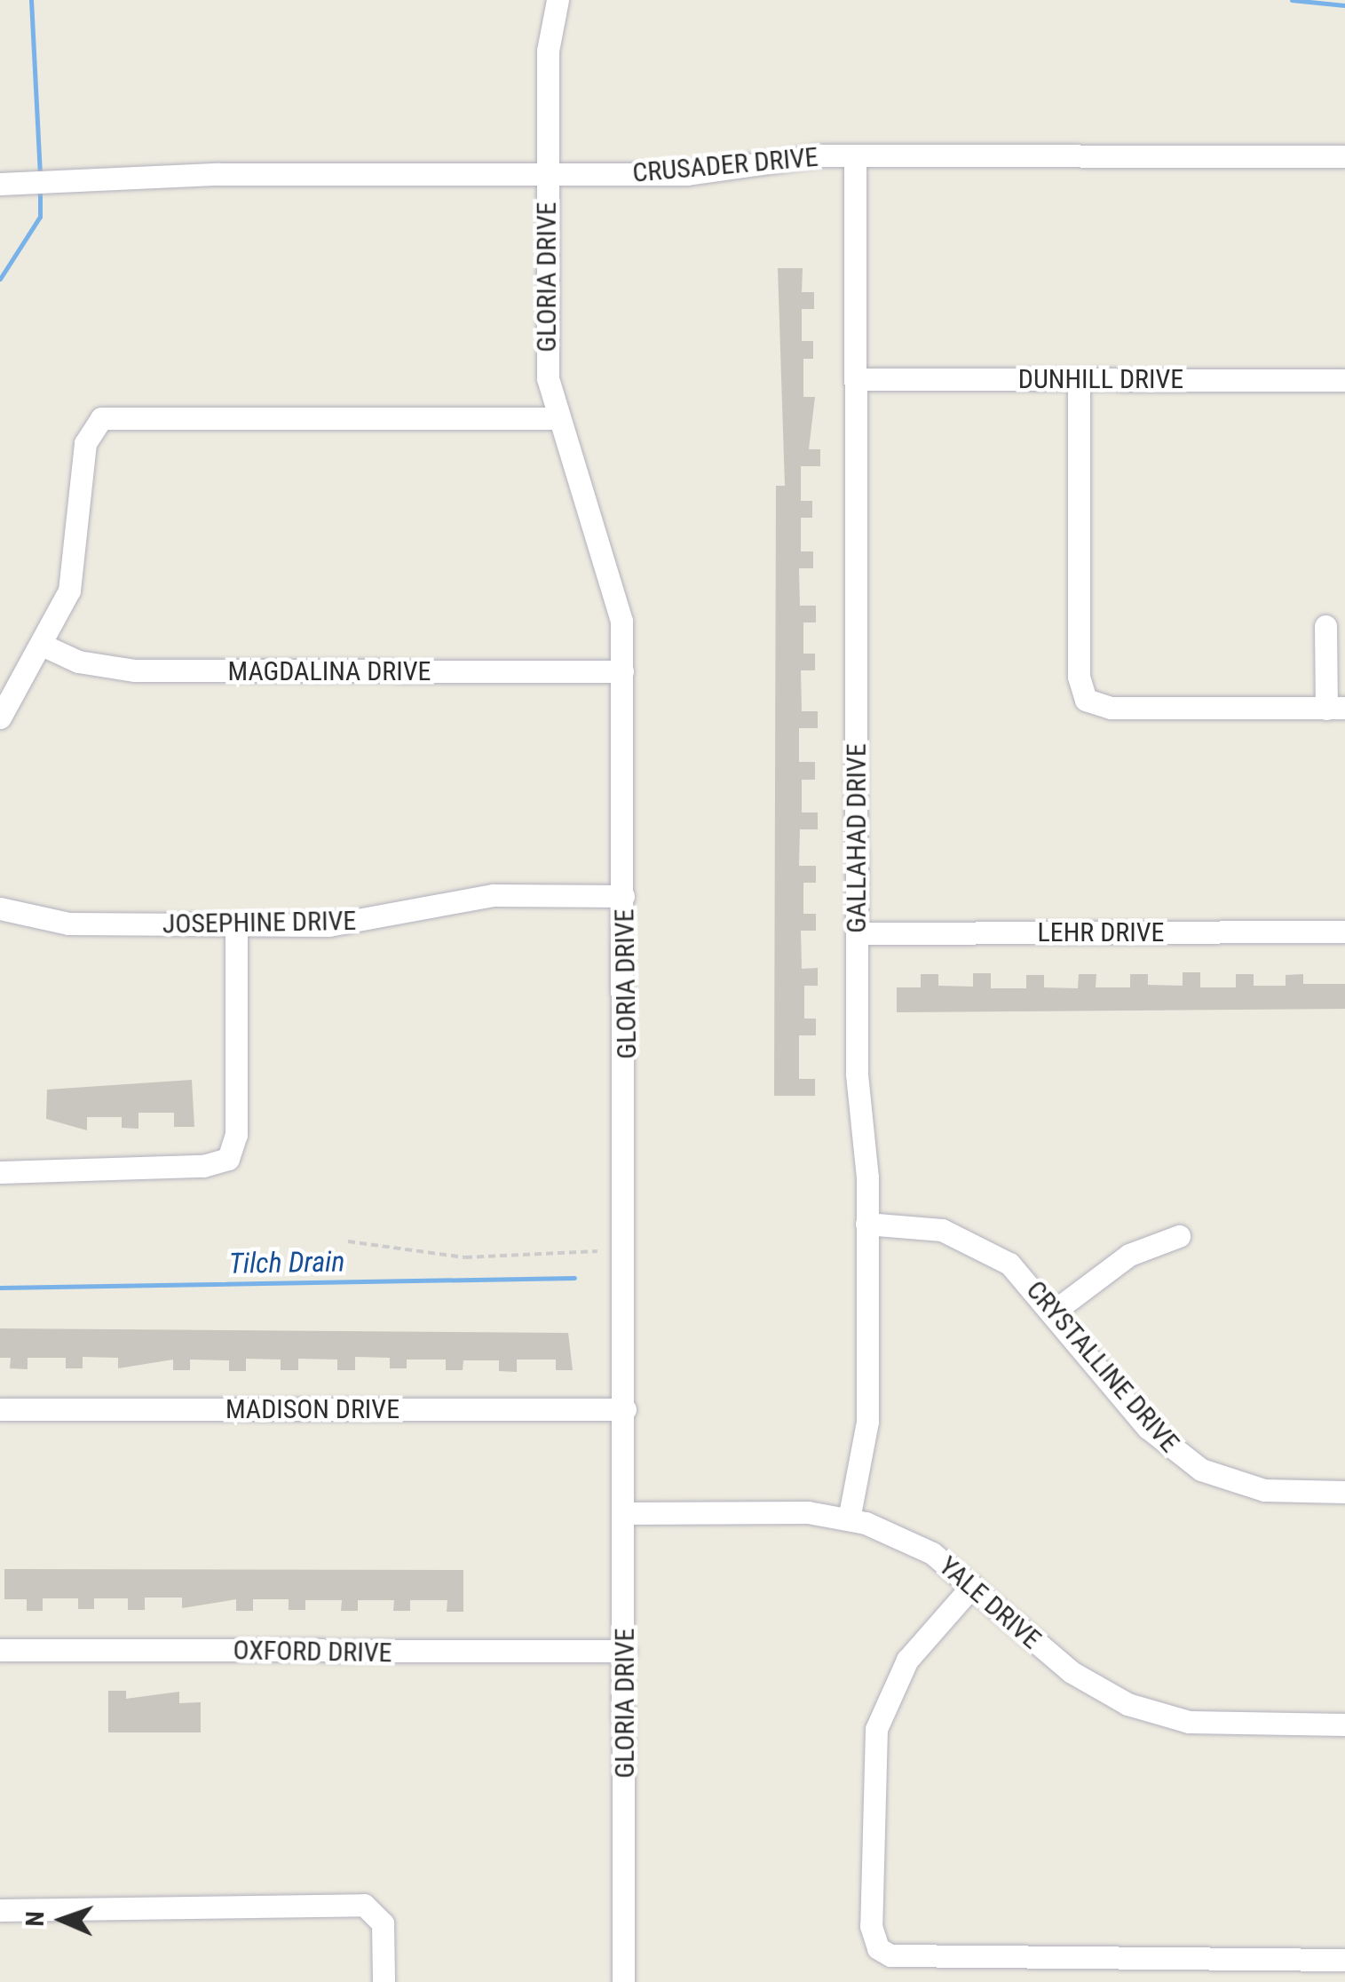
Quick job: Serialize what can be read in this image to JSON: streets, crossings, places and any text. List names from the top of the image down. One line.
{"streets":{"street":["CRUSADER DRIVE","GLORIA DRIVE","DUNHILL DRIVE","MAGDALINA DRIVE","GALLAHAD DRIVE","JOSEPHINE DRIVE","LEHR DRIVE","CRYSTALLINE DRIVE","MADISON DRIVE","YALE DRIVE","OXFORD DRIVE"]},"crossings":[["CRUSADER DRIVE","GLORIA DRIVE"],["CRUSADER DRIVE","GALLAHAD DRIVE"],["GLORIA DRIVE","MAGDALINA DRIVE"],["GLORIA DRIVE","JOSEPHINE DRIVE"],["GLORIA DRIVE","MADISON DRIVE"],["GLORIA DRIVE","YALE DRIVE"],["GLORIA DRIVE","OXFORD DRIVE"],["DUNHILL DRIVE","GALLAHAD DRIVE"],["GALLAHAD DRIVE","LEHR DRIVE"],["GALLAHAD DRIVE","CRYSTALLINE DRIVE"],["GALLAHAD DRIVE","YALE DRIVE"]],"water":["Tilch Drain"],"north":"left"}
